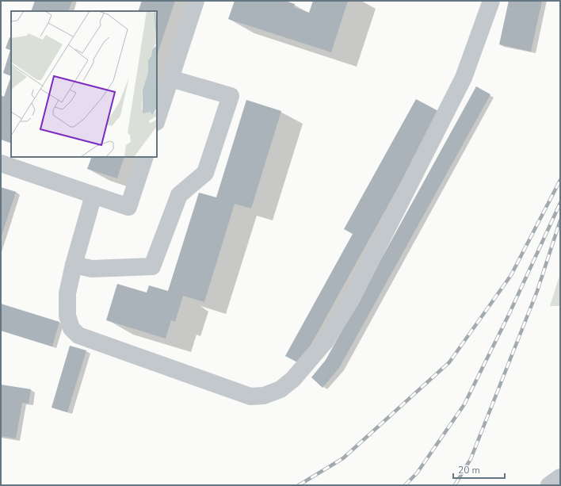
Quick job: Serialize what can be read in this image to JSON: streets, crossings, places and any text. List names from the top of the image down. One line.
{"scale_bar":"20 m"}
